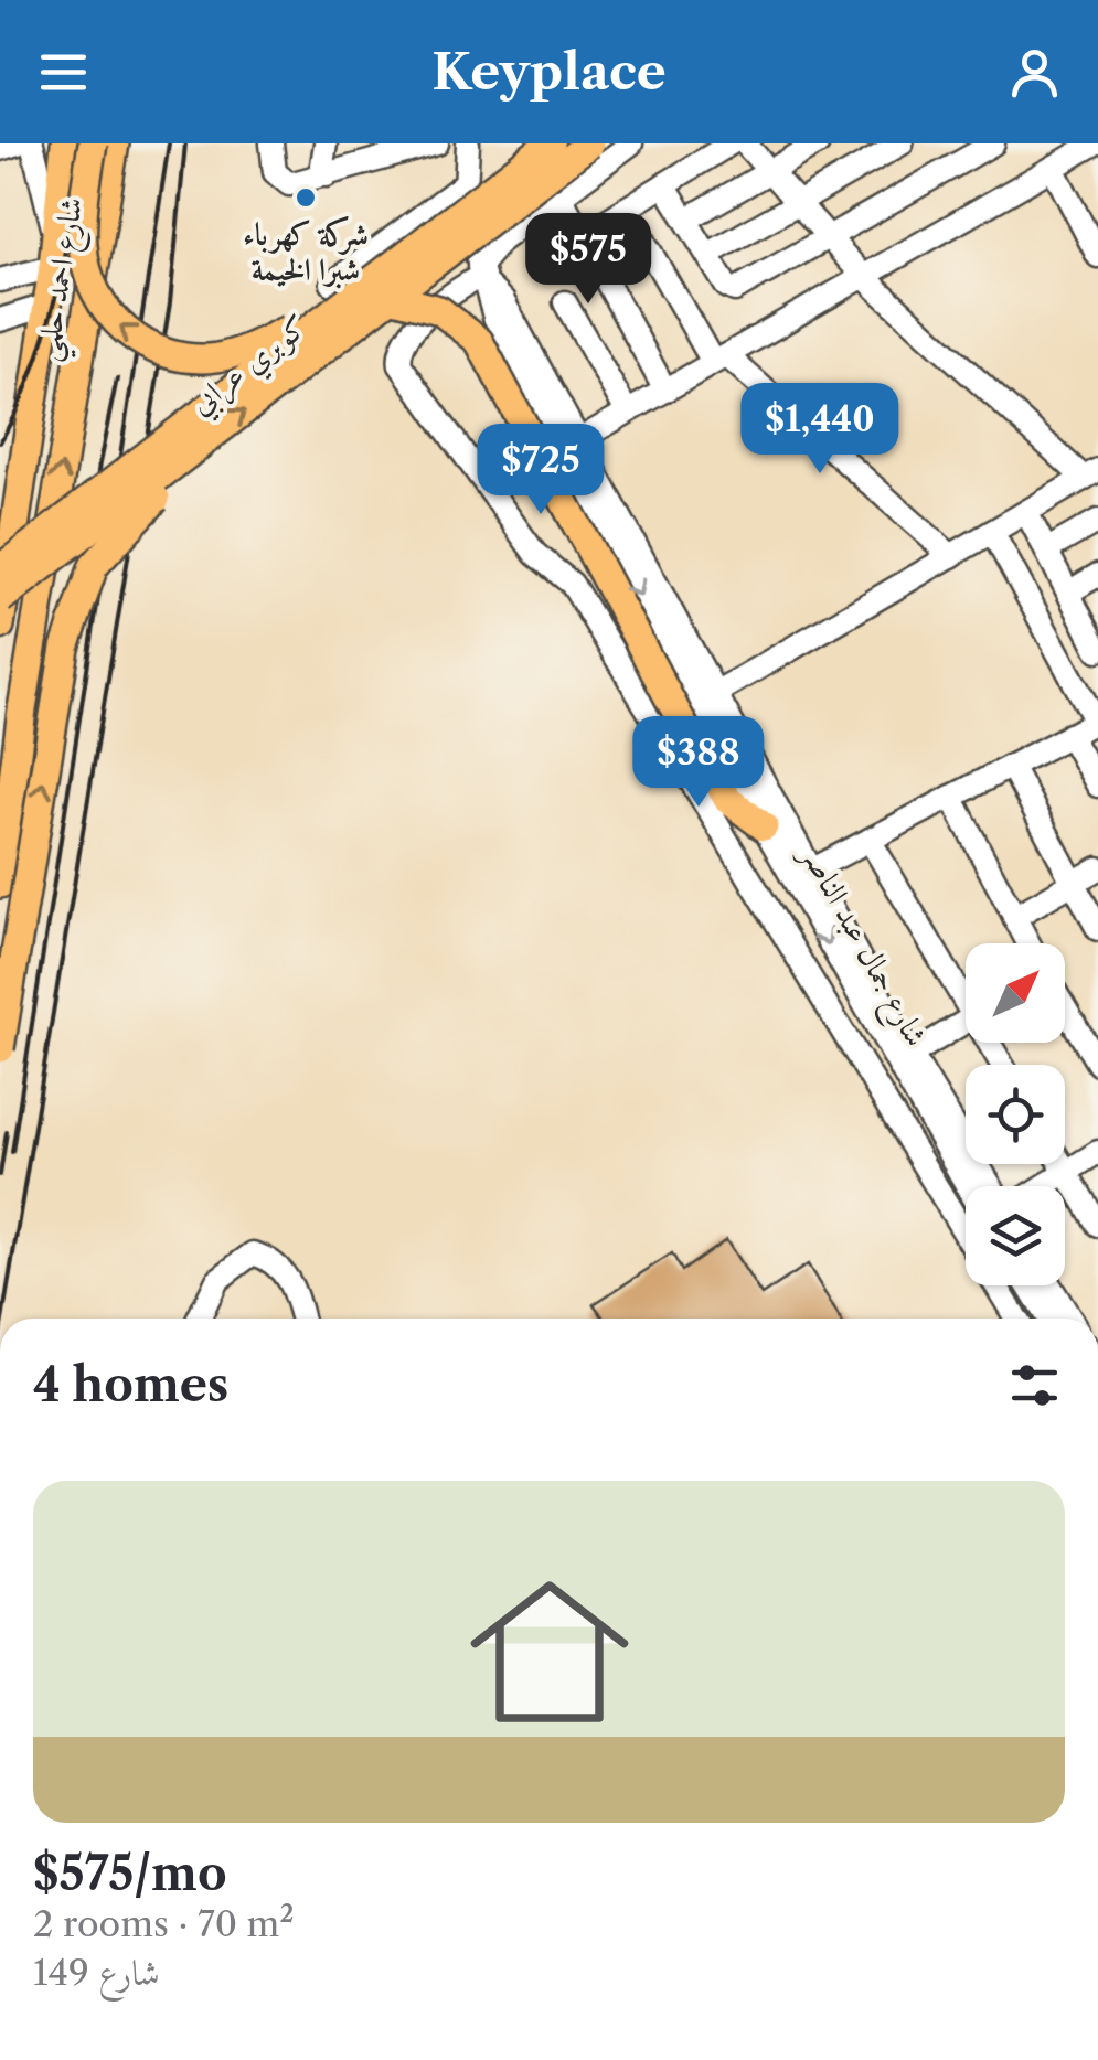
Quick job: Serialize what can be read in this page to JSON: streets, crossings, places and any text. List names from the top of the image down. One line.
{"streets":{"main road":["شارع احمد حلمي","كوبري عرابي"],"street":["شارع جمال عبد الناصر"]},"places":["شركة كهرباء شبرا الخيمة"],"north":"top right","page":{"header":"Keyplace","price":["$575","$1,440","$725","$388"],"heading":"4 homes","list":[{"name":"$575/mo","note":"2 rooms · 70 m² · شارع 149"}]}}
